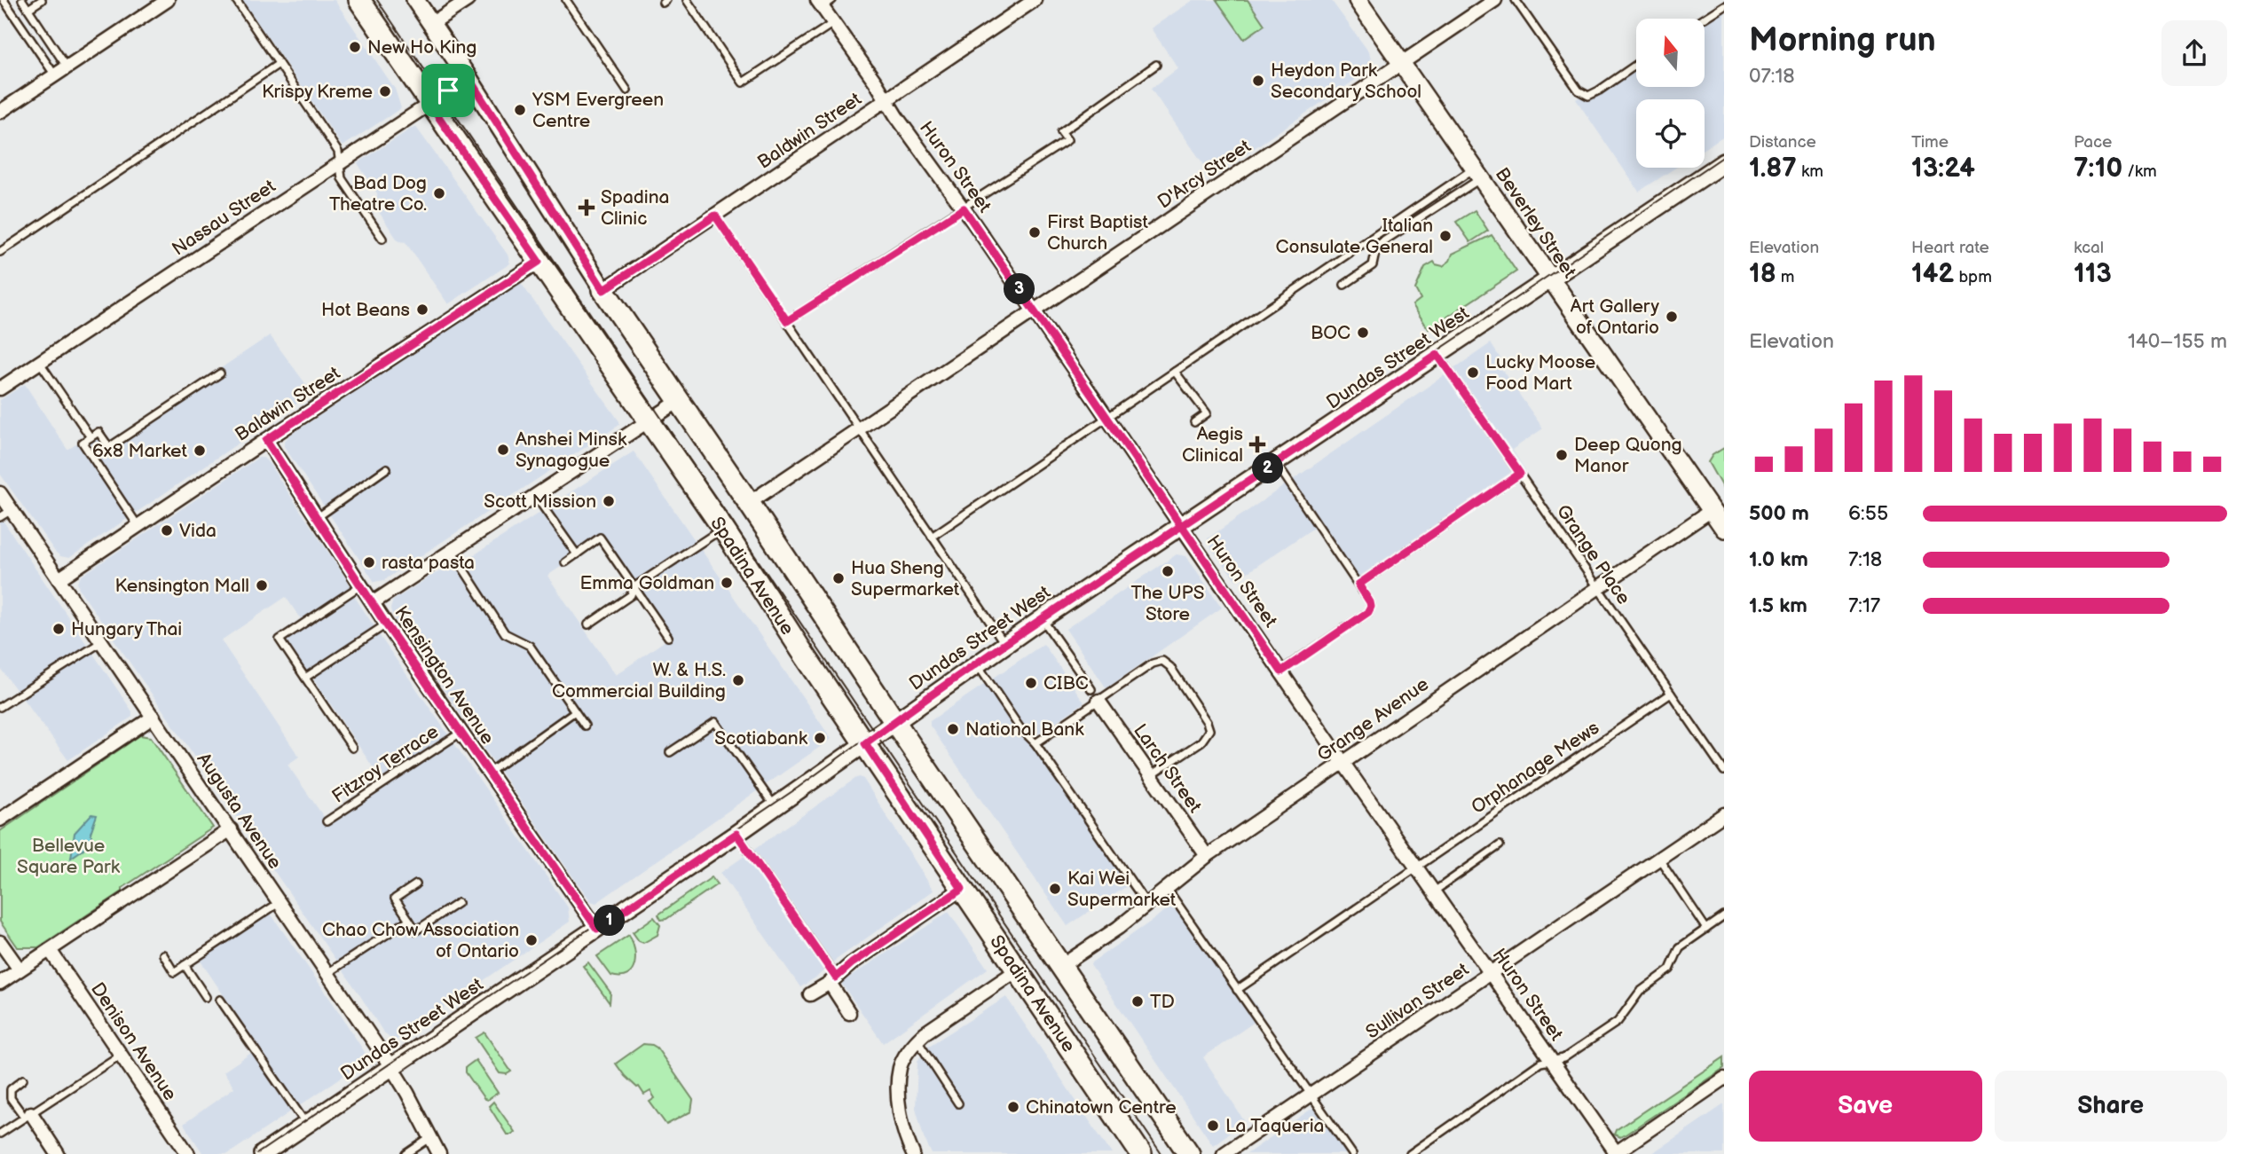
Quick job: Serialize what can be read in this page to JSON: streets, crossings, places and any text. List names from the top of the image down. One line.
{"streets":{"main road":["Beverley Street","Dundas Street West","Spadina Avenue"],"street":["Baldwin Street","Huron Street","D'Arcy Street","Nassau Street","Kensington Avenue","Grange Avenue","Larch Street","Augusta Avenue","Sullivan Street","Denison Avenue"],"lane":["Grange Place","Fitzroy Terrace","Orphanage Mews"]},"crossings":[["Baldwin Street","Huron Street"],["Baldwin Street","Spadina Avenue"],["Baldwin Street","Kensington Avenue"],["Baldwin Street","Augusta Avenue"],["Huron Street","D'Arcy Street"],["Huron Street","Dundas Street West"],["Huron Street","Grange Avenue"],["Huron Street","Orphanage Mews"],["Huron Street","Sullivan Street"],["D'Arcy Street","Beverley Street"],["D'Arcy Street","Spadina Avenue"],["Nassau Street","Spadina Avenue"],["Beverley Street","Dundas Street West"],["Beverley Street","Grange Avenue"],["Dundas Street West","Grange Place"],["Dundas Street West","Spadina Avenue"],["Dundas Street West","Kensington Avenue"],["Dundas Street West","Augusta Avenue"],["Grange Place","Grange Avenue"],["Grange Place","Orphanage Mews"],["Spadina Avenue","Grange Avenue"],["Kensington Avenue","Fitzroy Terrace"],["Grange Avenue","Larch Street"]],"parks":["Bellevue Square Park"],"places":{"other":["New Ho King","Heydon Park Secondary School","Krispy Kreme","YSM Evergreen Centre","Bad Dog Theatre Co.","First Baptist Church","Italian Consulate General","Hot Beans","Art Gallery of Ontario","BOC","Lucky Moose Food Mart","Anshei Minsk Synagogue","6x8 Market","Deep Quong Manor","Scott Mission","Vida","rasta pasta","The UPS Store","Hua Sheng Supermarket","Emma Goldman","Kensington Mall","Hungary Thai","W. & H.S. Commercial Building","CIBC","National Bank","Scotiabank","Kai Wei Supermarket","Chao Chow Association of Ontario","TD","Chinatown Centre","La Taqueria"],"health":["Spadina Clinic","Aegis Clinical"]},"north":"top","page":{"heading":["Morning run","07:18"],"stats":[["Distance","1.87 km"],["Time","13:24"],["Pace","7:10 /km"],["Elevation","18 m"],["Heart rate","142 bpm"],["kcal","113"]],"pins":["3","2","1"],"chart":["Elevation","140–155 m"],"list":[{"name":"500 m","note":"6:55"},{"name":"1.0 km","note":"7:18"},{"name":"1.5 km","note":"7:17"}],"buttons":["Save","Share"]}}
